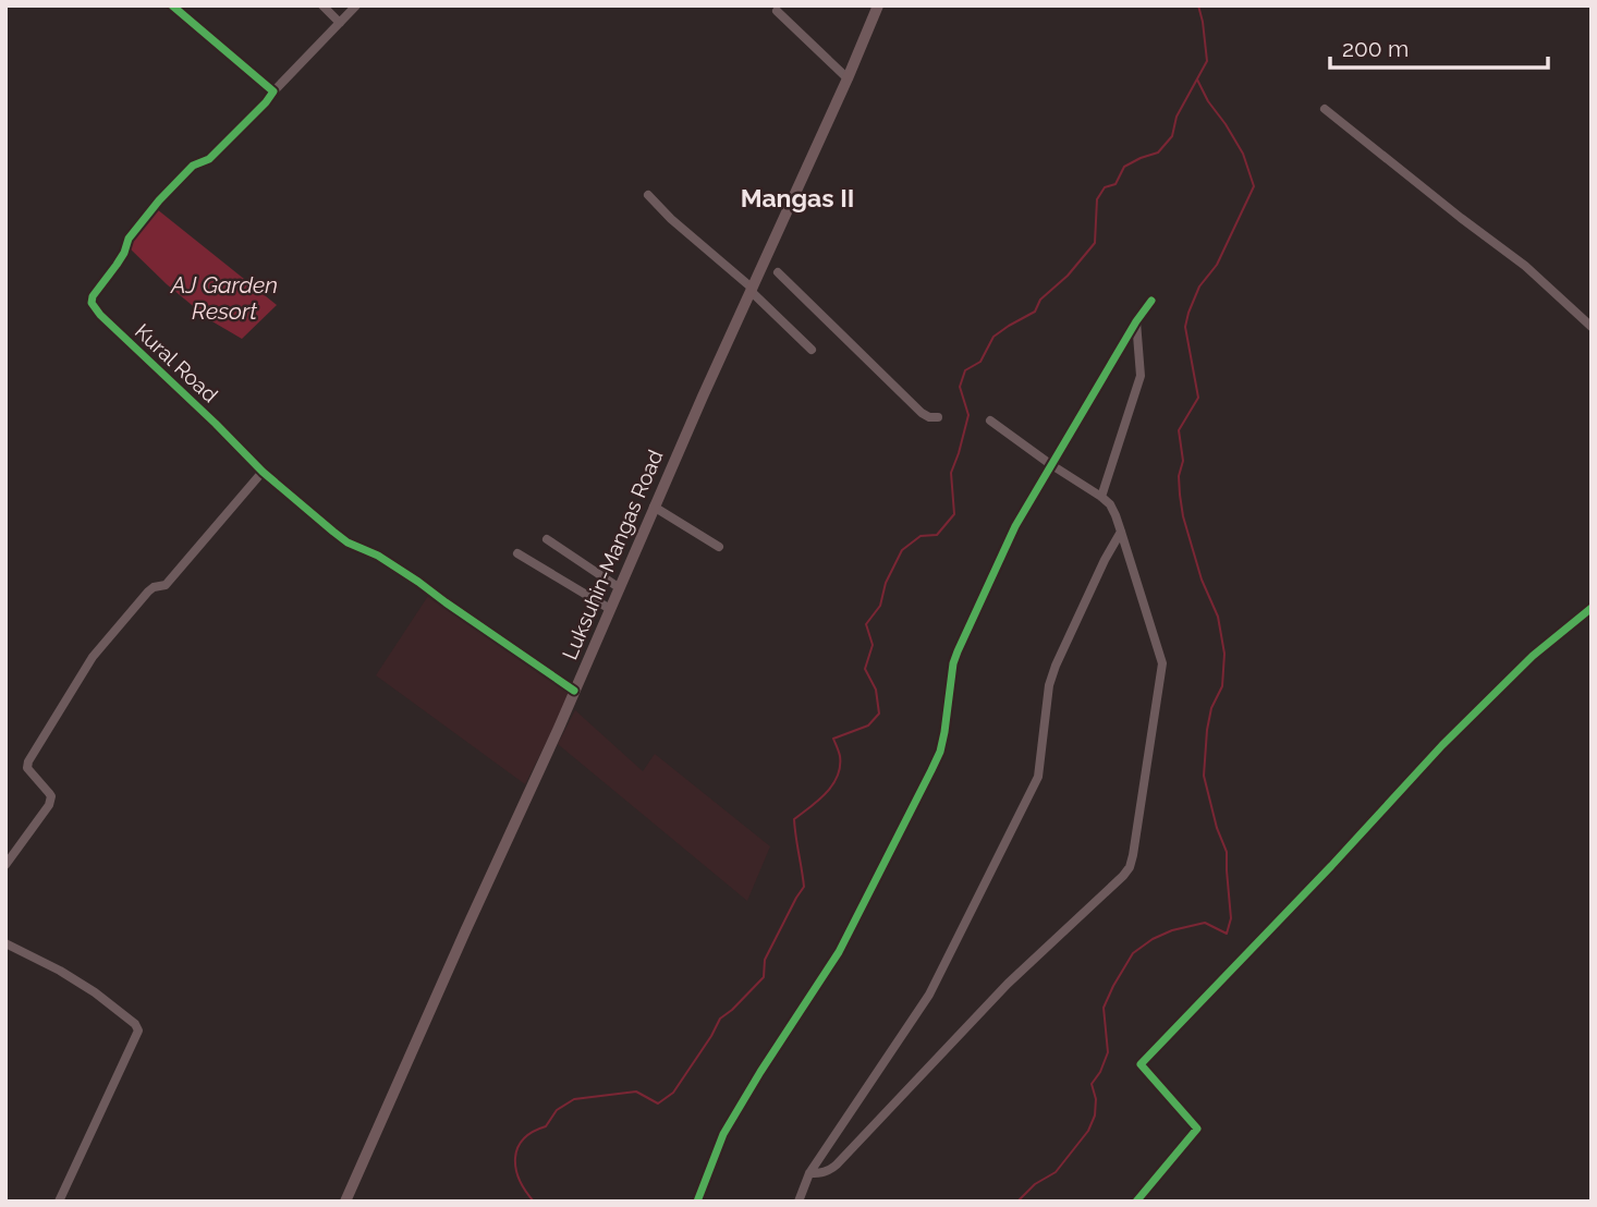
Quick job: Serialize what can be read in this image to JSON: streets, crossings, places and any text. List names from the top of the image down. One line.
{"streets":{"main road":["Luksuhin-Mangas Road"],"street":["Kural Road"]},"crossings":[["Kural Road","Luksuhin-Mangas Road"]],"districts":["Mangas II"],"water":["AJ Garden Resort"],"scale_bar":"200 m"}
